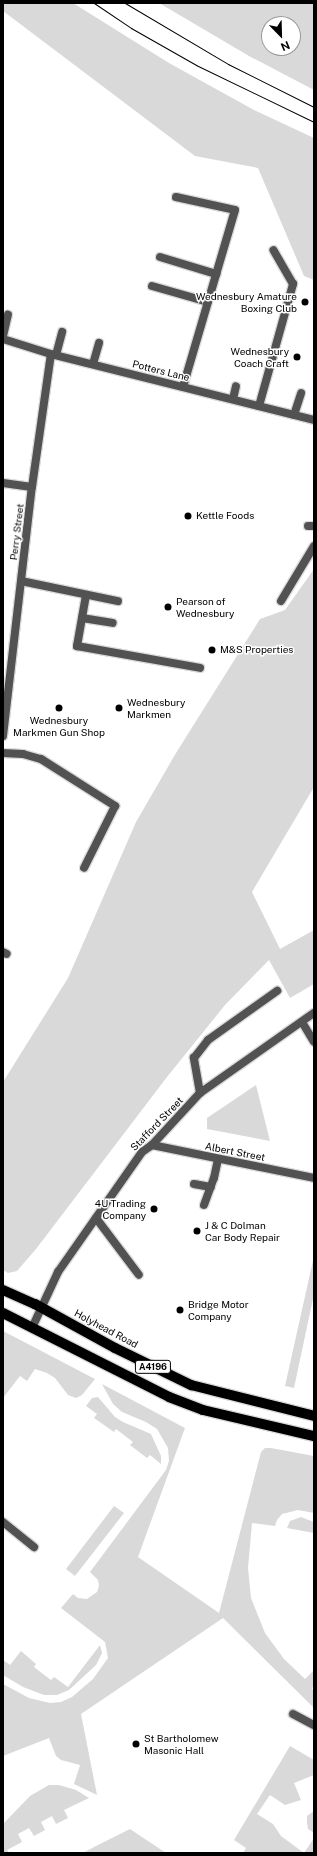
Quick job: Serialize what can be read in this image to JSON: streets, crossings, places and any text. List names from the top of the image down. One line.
{"streets":{"main road":["Holyhead Road","A4196"],"street":["Potters Lane","Perry Street","Stafford Street","Albert Street"]},"crossings":[["Potters Lane","Perry Street"],["Stafford Street","Albert Street"],["Stafford Street","Holyhead Road"],["Stafford Street","A4196"]],"places":["Wednesbury Amature Boxing Club","Wednesbury Coach Craft","Kettle Foods","Pearson of Wednesbury","M&S Properties","Wednesbury Markmen Gun Shop","Wednesbury Markmen","4U Trading Company","J & C Dolman Car Body Repair","Bridge Motor Company","St Bartholomew Masonic Hall"],"north":"bottom right"}
